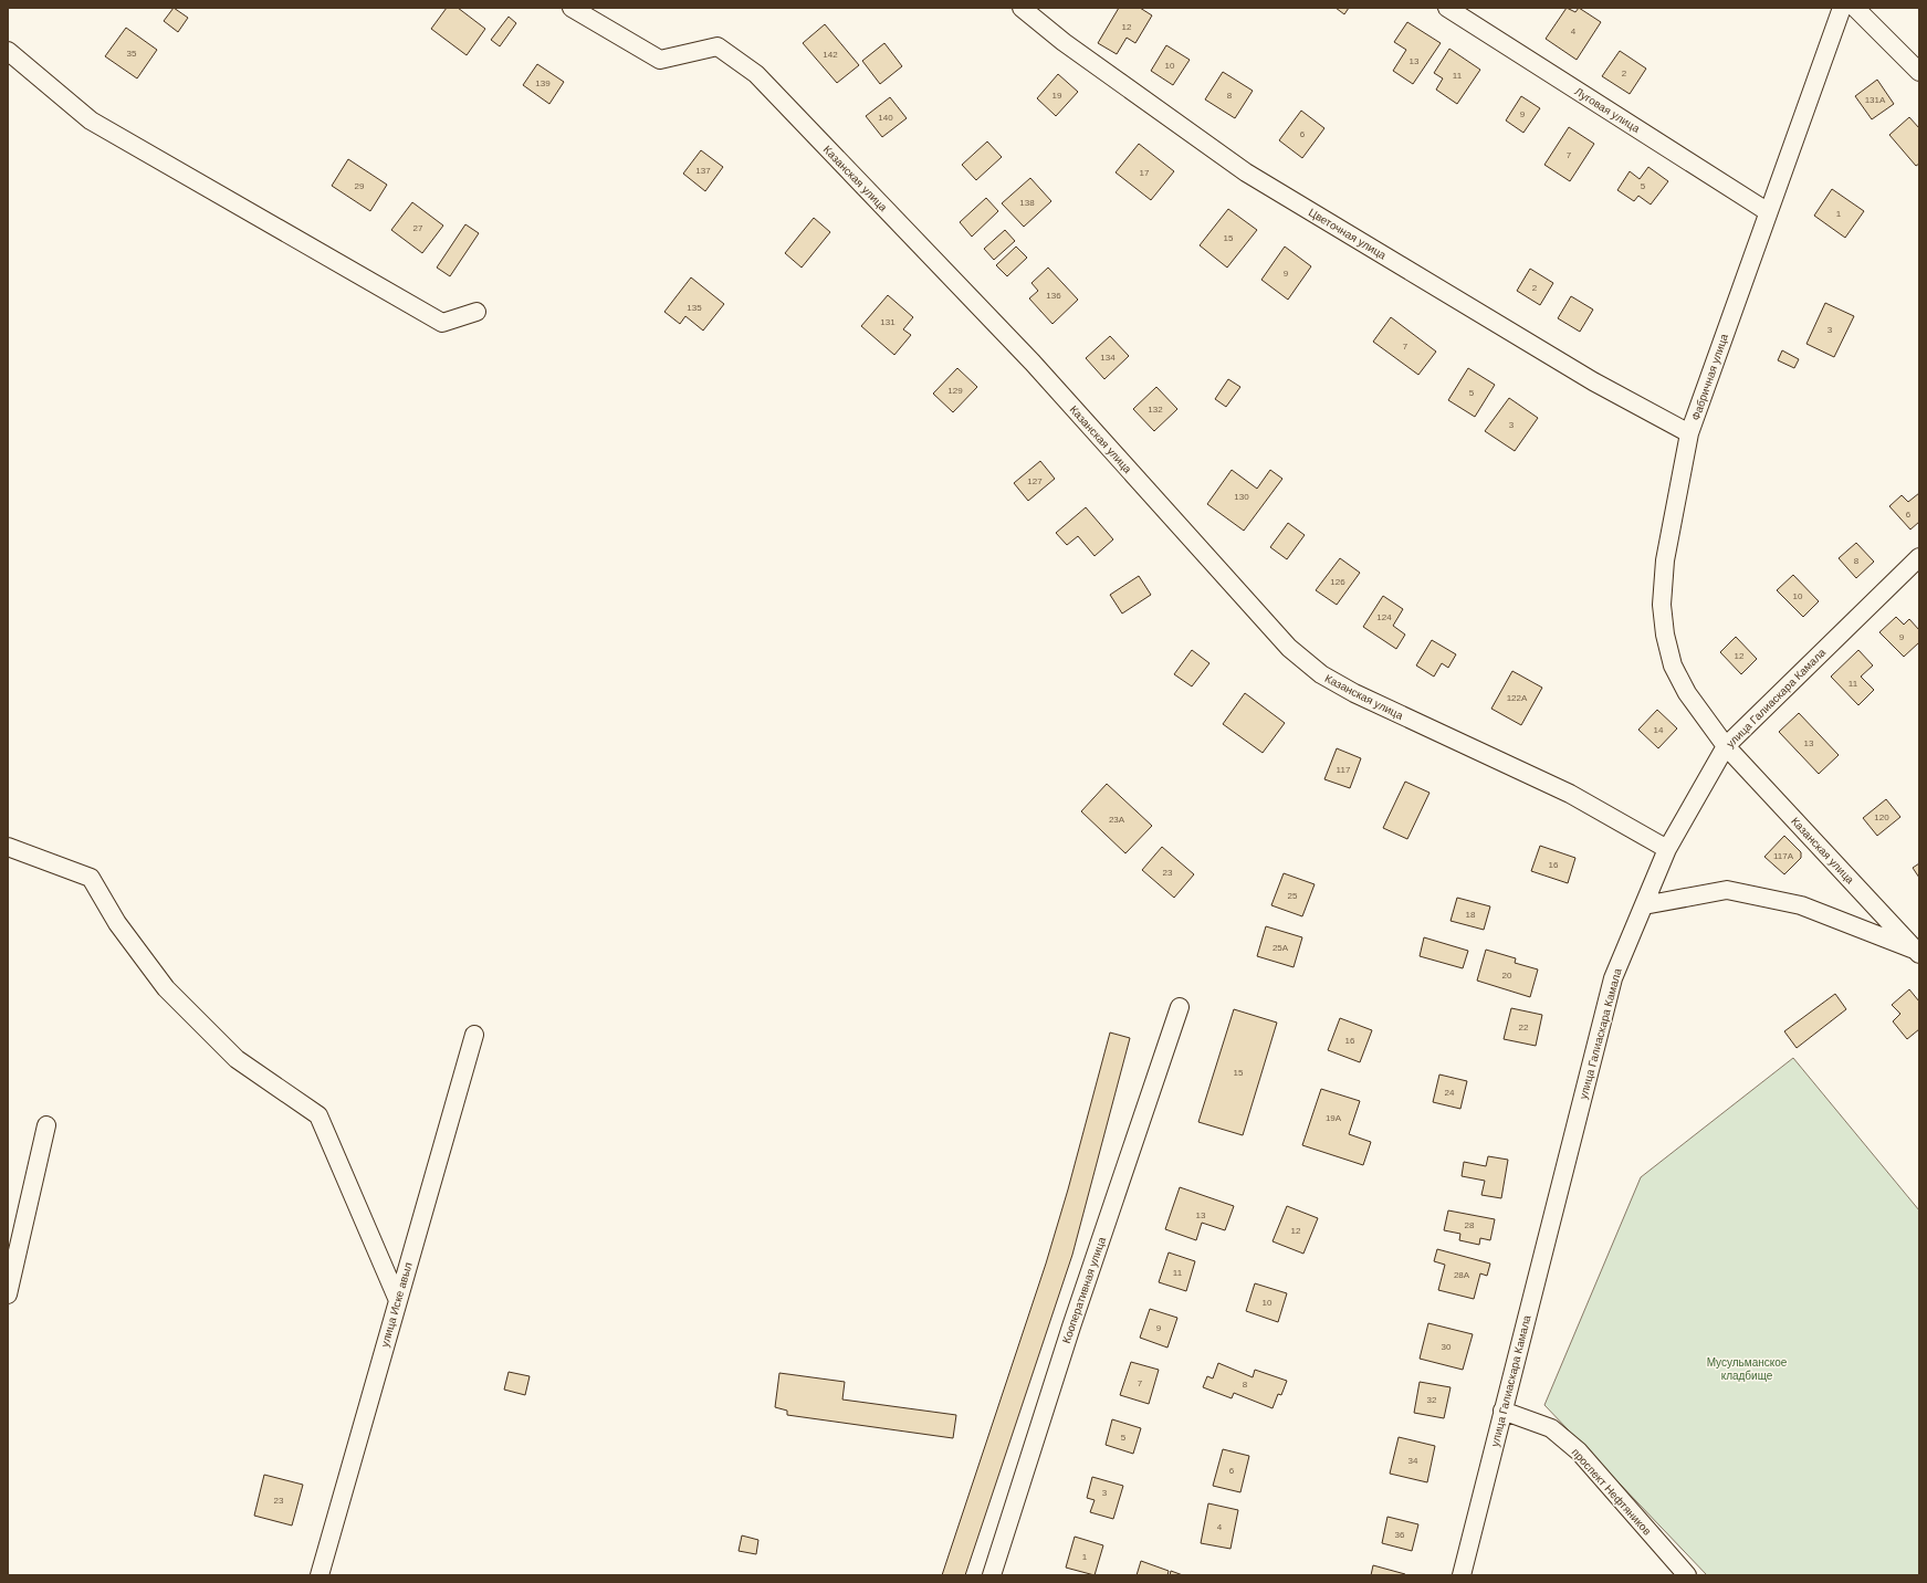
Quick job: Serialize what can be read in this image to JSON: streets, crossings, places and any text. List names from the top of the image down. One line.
{"streets":{"street":["Луговая улица","Казанская улица","Цветочная улица","Фабричная улица","улица Галиаскара Камала","Кооперативная улица","улица Иске авыл","проспект Нефтяников"]},"crossings":[["Луговая улица","Фабричная улица"],["Казанская улица","Фабричная улица"],["Казанская улица","улица Галиаскара Камала"],["Цветочная улица","Фабричная улица"],["Фабричная улица","улица Галиаскара Камала"],["улица Галиаскара Камала","проспект Нефтяников"]],"parks":["Мусульманское кладбище"],"house_numbers":["12","4","35","142","13","10","2","11","139","19","8","131А","9","140","6","7","137","17","29","5","138","1","27","15","9","2","136","135","131","3","7","134","129","5","132","3","127","130","6","8","126","10","124","9","12","11","122А","14","13","117","120","23А","117А","16","23","25","18","25А","20","22","16","15","24","19А","13","28","12","11","28А","10","9","30","7","8","32","5","34","6","3","23","4","36","1"]}
